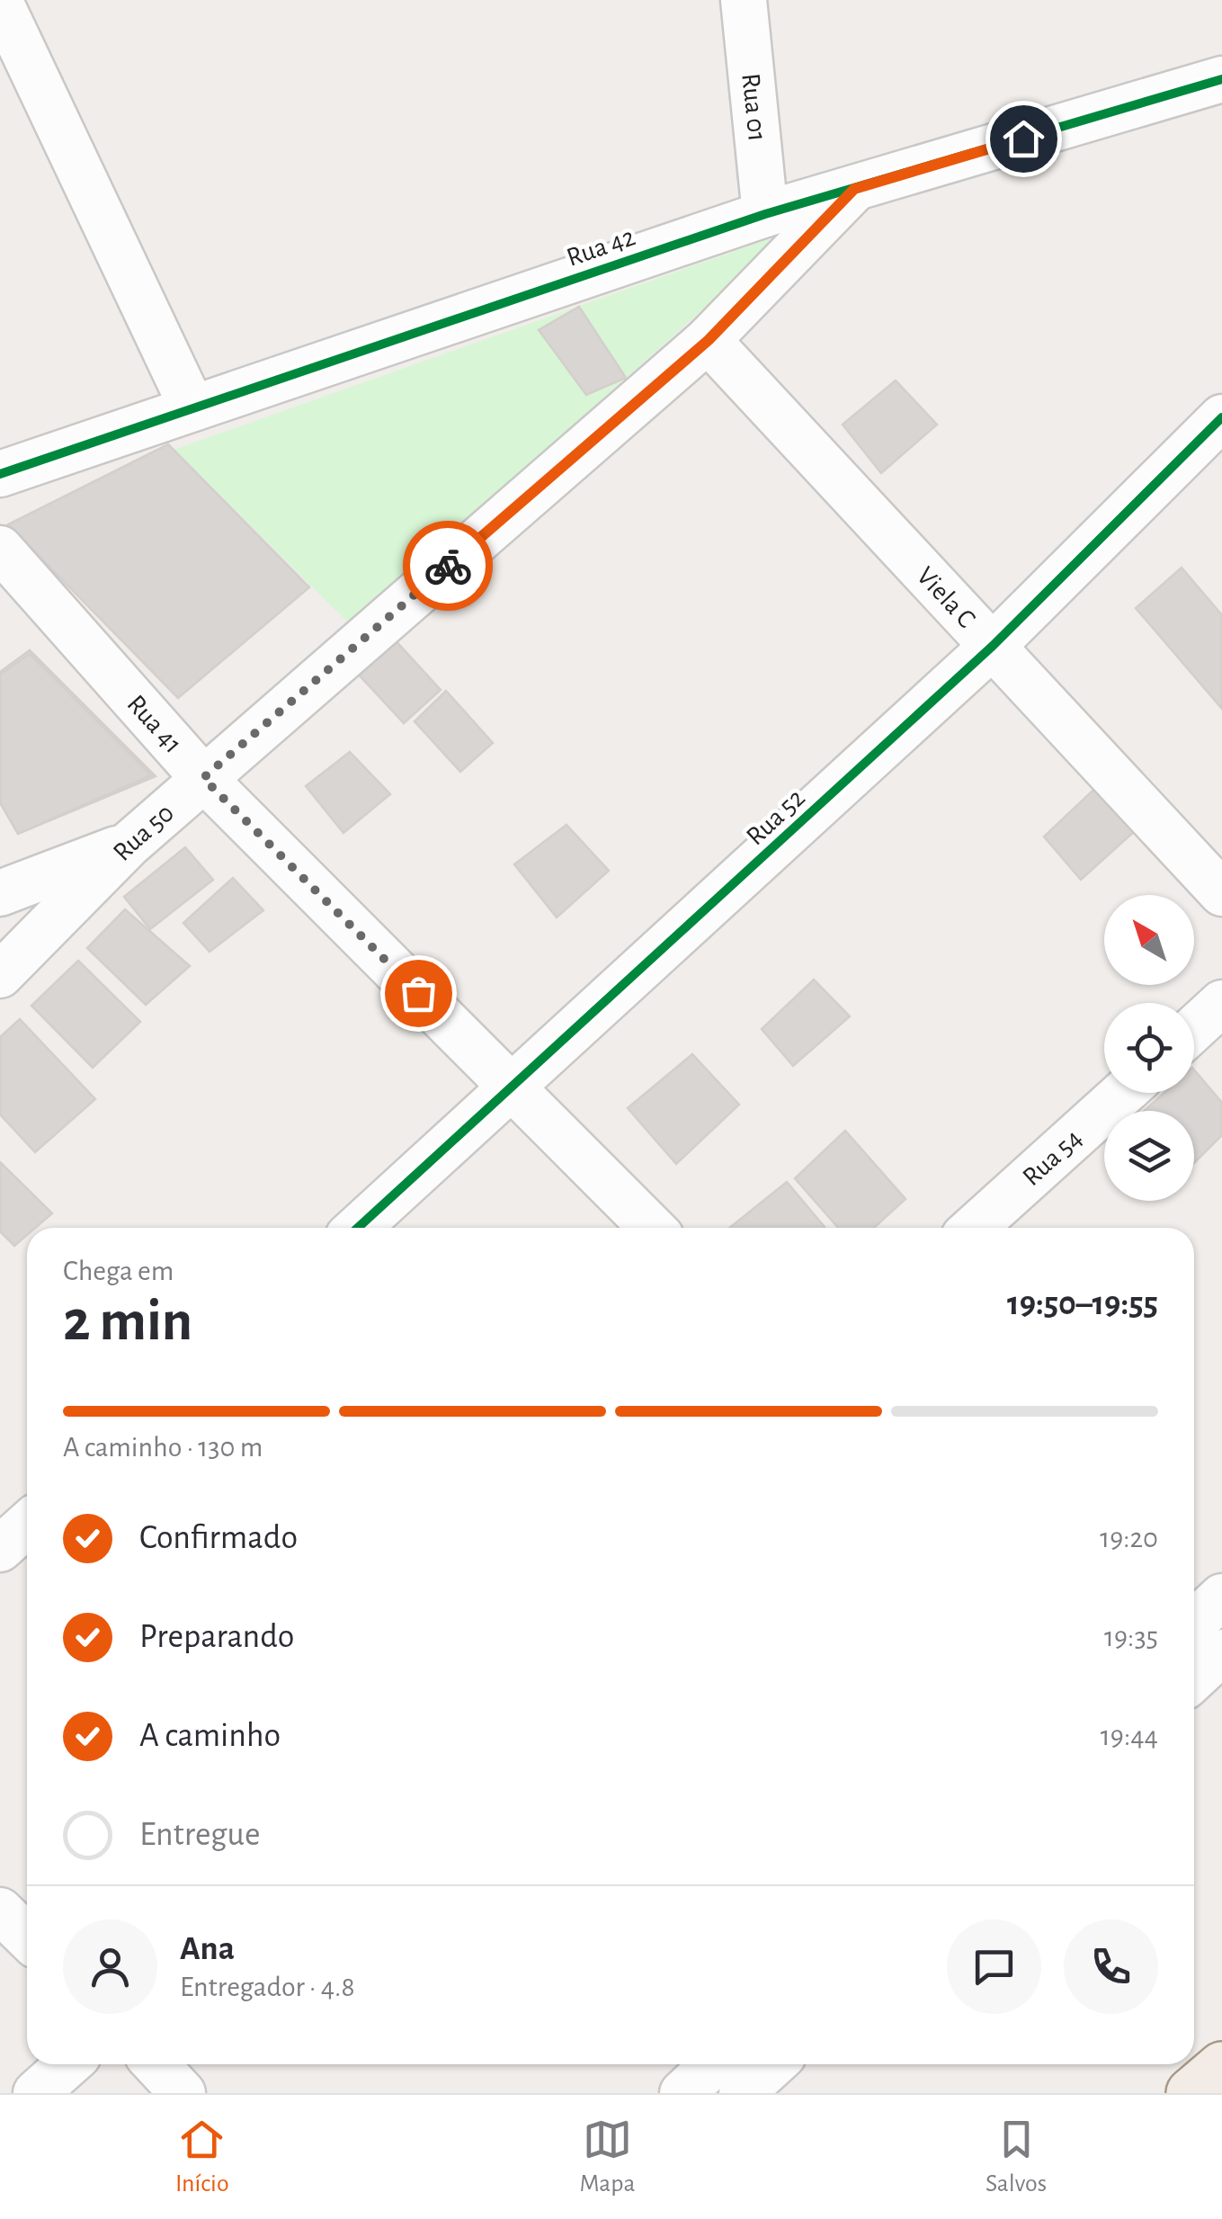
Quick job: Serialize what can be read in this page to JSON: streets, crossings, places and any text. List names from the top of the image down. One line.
{"streets":{"street":["Rua 01","Rua 42","Viela C","Rua 41","Rua 52","Rua 50","Rua 54"]},"crossings":[["Rua 01","Rua 42"],["Rua 42","Rua 50"],["Viela C","Rua 52"],["Viela C","Rua 50"],["Rua 41","Rua 52"],["Rua 41","Rua 50"]],"north":"top left","page":{"heading":["2 min","Chega em","19:50–19:55"],"panel":["Ana","Entregador · 4.8"],"bar":"A caminho · 130 m","list":[["Confirmado","19:20"],["Preparando","19:35"],["A caminho","19:44"],"Entregue"],"tabs":["Início","Mapa","Salvos"]}}
